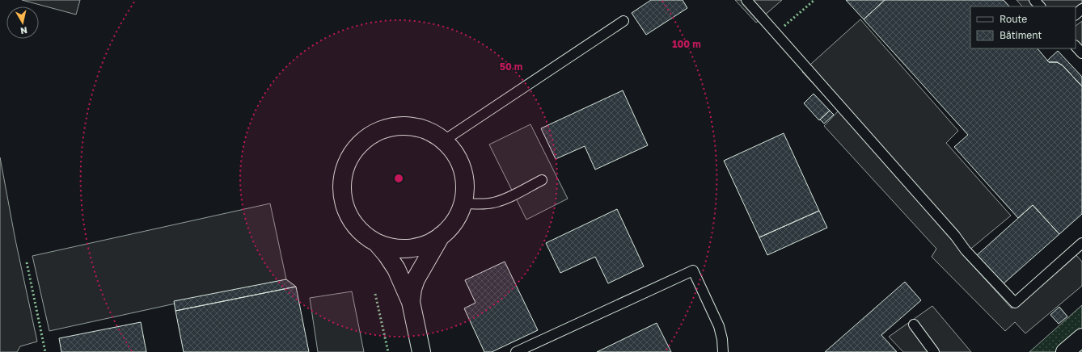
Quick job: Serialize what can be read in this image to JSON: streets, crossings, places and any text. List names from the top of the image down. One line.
{"legend":["Route","Bâtiment"],"north":"bottom","rings":["100 m","50 m"]}
